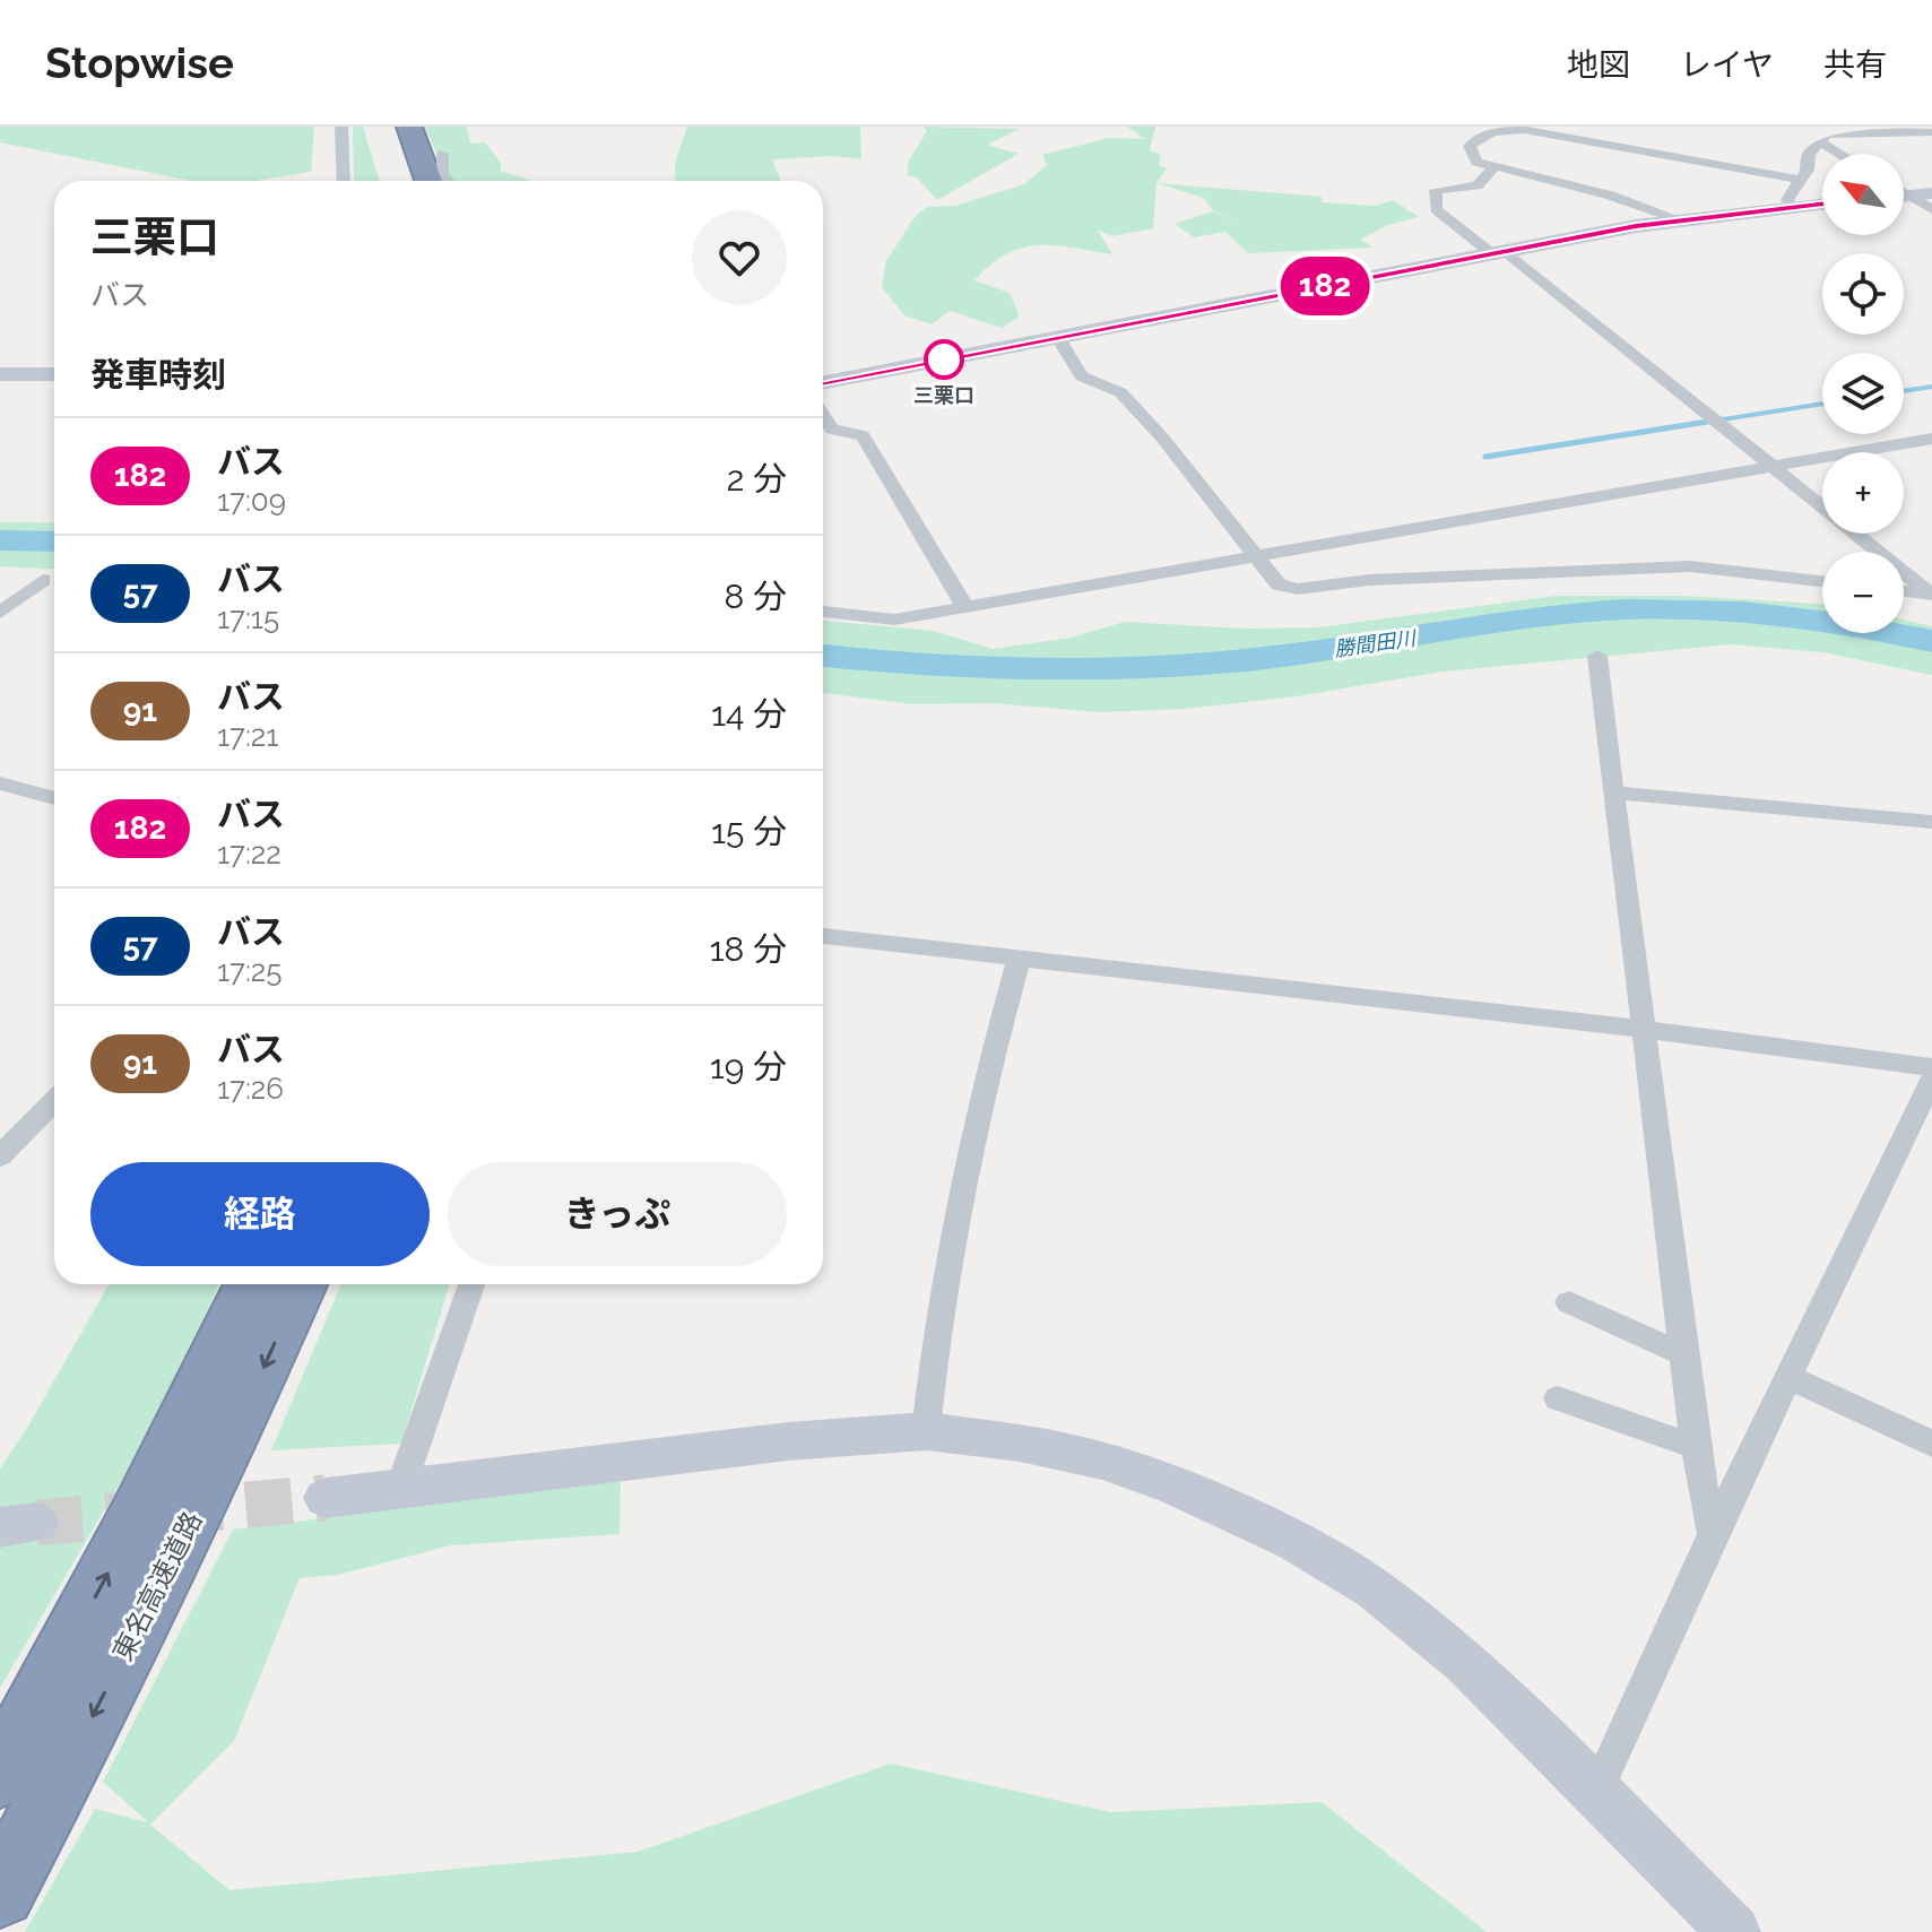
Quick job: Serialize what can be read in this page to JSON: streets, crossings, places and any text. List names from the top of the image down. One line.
{"streets":{"highway":["東名高速道路"]},"water":["勝間田川"],"places":["三栗口"],"lines":["bus line 182"],"north":"top left","page":{"header":"Stopwise","nav":["地図","レイヤ","共有"],"on_map":"182","map_buttons":["+","−"],"heading":[["三栗口","バス"],"発車時刻"],"list":[{"mark":"182","name":"バス","note":"17:09","value":"2 分"},{"mark":"57","name":"バス","note":"17:15","value":"8 分"},{"mark":"91","name":"バス","note":"17:21","value":"14 分"},{"mark":"182","name":"バス","note":"17:22","value":"15 分"},{"mark":"57","name":"バス","note":"17:25","value":"18 分"},{"mark":"91","name":"バス","note":"17:26","value":"19 分"}],"buttons":["経路","きっぷ"]}}
